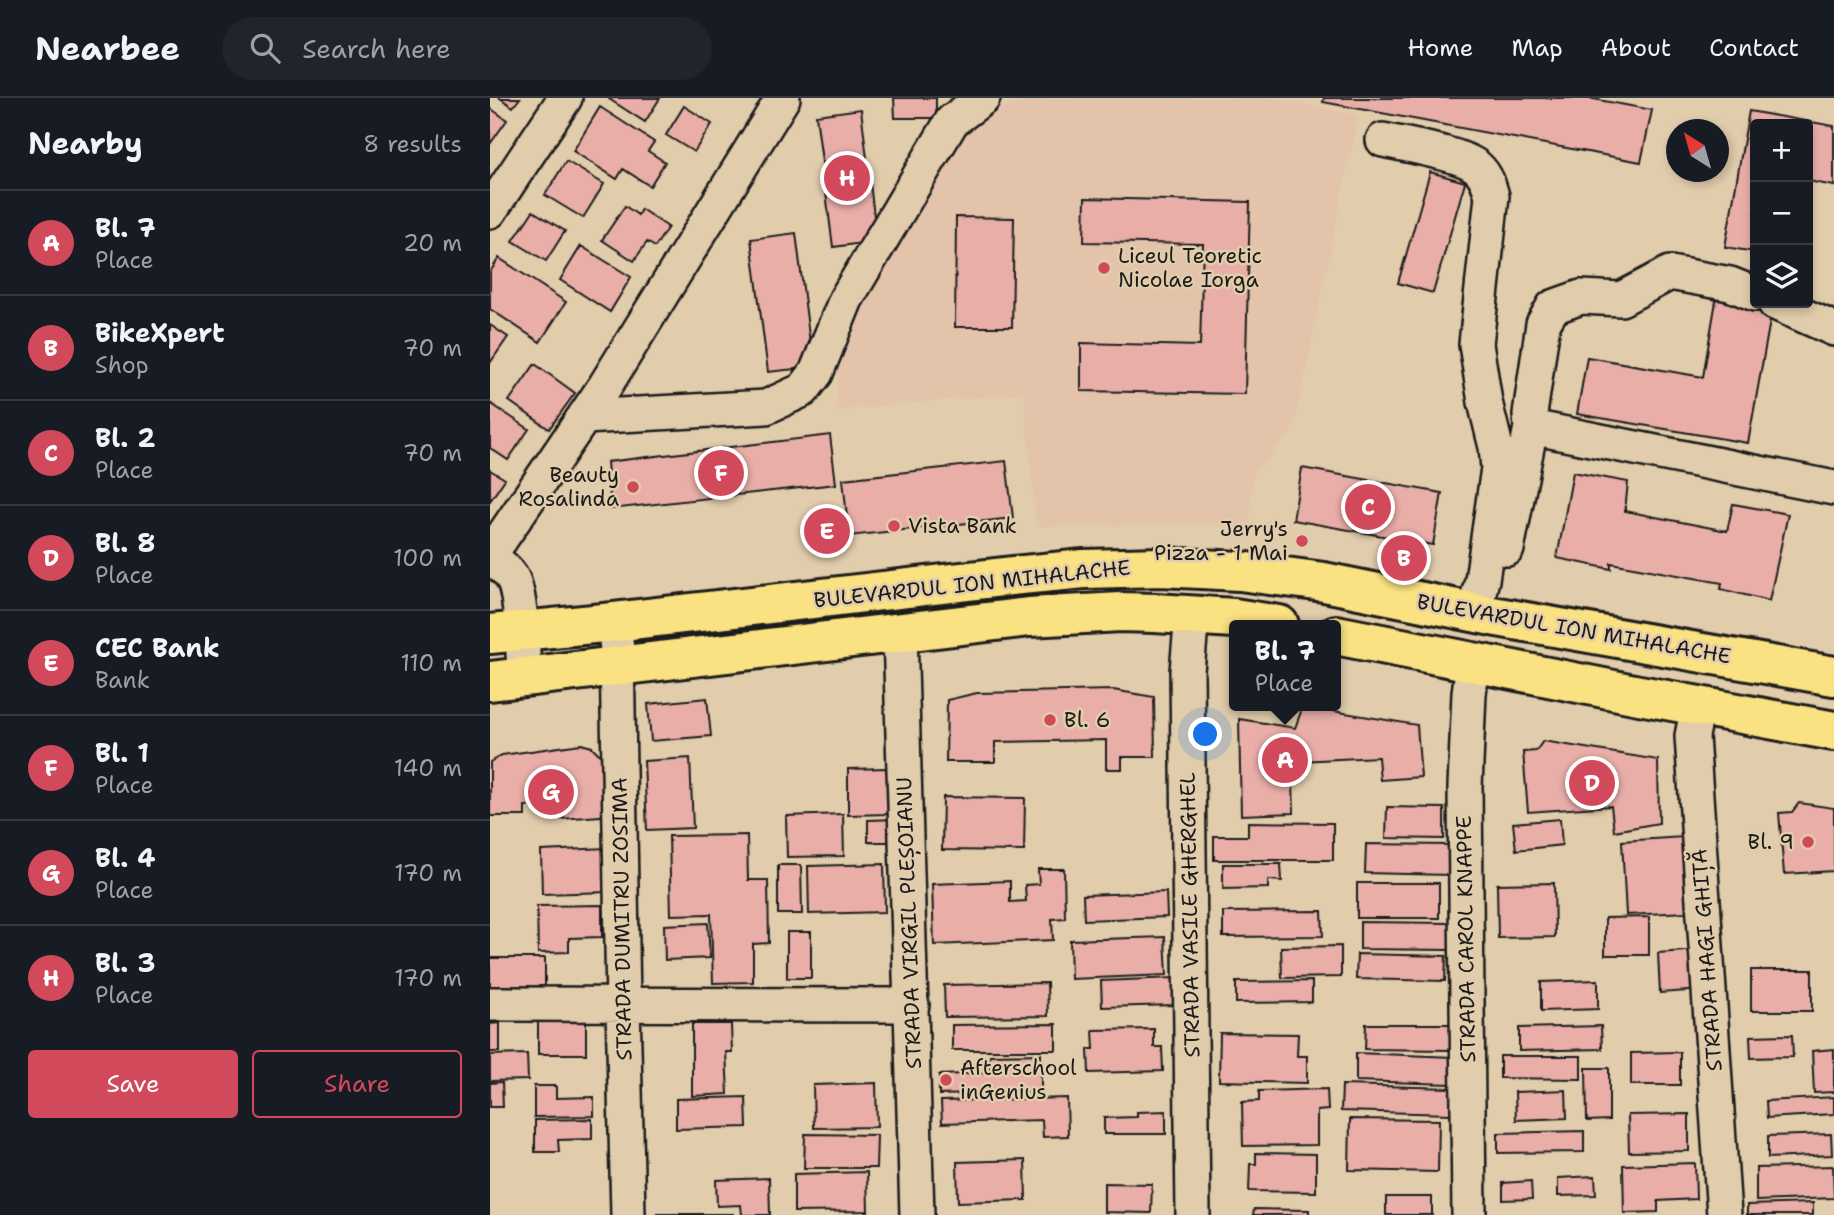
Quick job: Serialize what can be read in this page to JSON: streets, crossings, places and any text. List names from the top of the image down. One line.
{"streets":{"main road":["BULEVARDUL ION MIHALACHE"],"street":["STRADA VASILE GHERGHEL","STRADA DUMITRU ZOSIMA","STRADA VIRGIL PLEȘOIANU","STRADA CAROL KNAPPE","STRADA HAGI GHIȚĂ"]},"crossings":[["BULEVARDUL ION MIHALACHE","STRADA VASILE GHERGHEL"],["BULEVARDUL ION MIHALACHE","STRADA DUMITRU ZOSIMA"],["BULEVARDUL ION MIHALACHE","STRADA VIRGIL PLEȘOIANU"]],"places":["Liceul Teoretic Nicolae Iorga","Beauty Rosalinda","Vista Bank","Jerry's Pizza - 1 Mai","Bl. 6","Bl. 9","Afterschool inGenius"],"north":"top left","page":{"header":"Nearbee","search":"Search here","nav":["Home","Map","About","Contact"],"heading":["Nearby","8 results"],"map_buttons":["+","−"],"pins":["H","F","C","E","B","A","D","G"],"list":[{"mark":"A","name":"Bl. 7","note":"Place","value":"20 m"},{"mark":"B","name":"BikeXpert","note":"Shop","value":"70 m"},{"mark":"C","name":"Bl. 2","note":"Place","value":"70 m"},{"mark":"D","name":"Bl. 8","note":"Place","value":"100 m"},{"mark":"E","name":"CEC Bank","note":"Bank","value":"110 m"},{"mark":"F","name":"Bl. 1","note":"Place","value":"140 m"},{"mark":"G","name":"Bl. 4","note":"Place","value":"170 m"},{"mark":"H","name":"Bl. 3","note":"Place","value":"170 m"}],"popup":["Bl. 7","Place"],"buttons":["Save","Share"]}}
